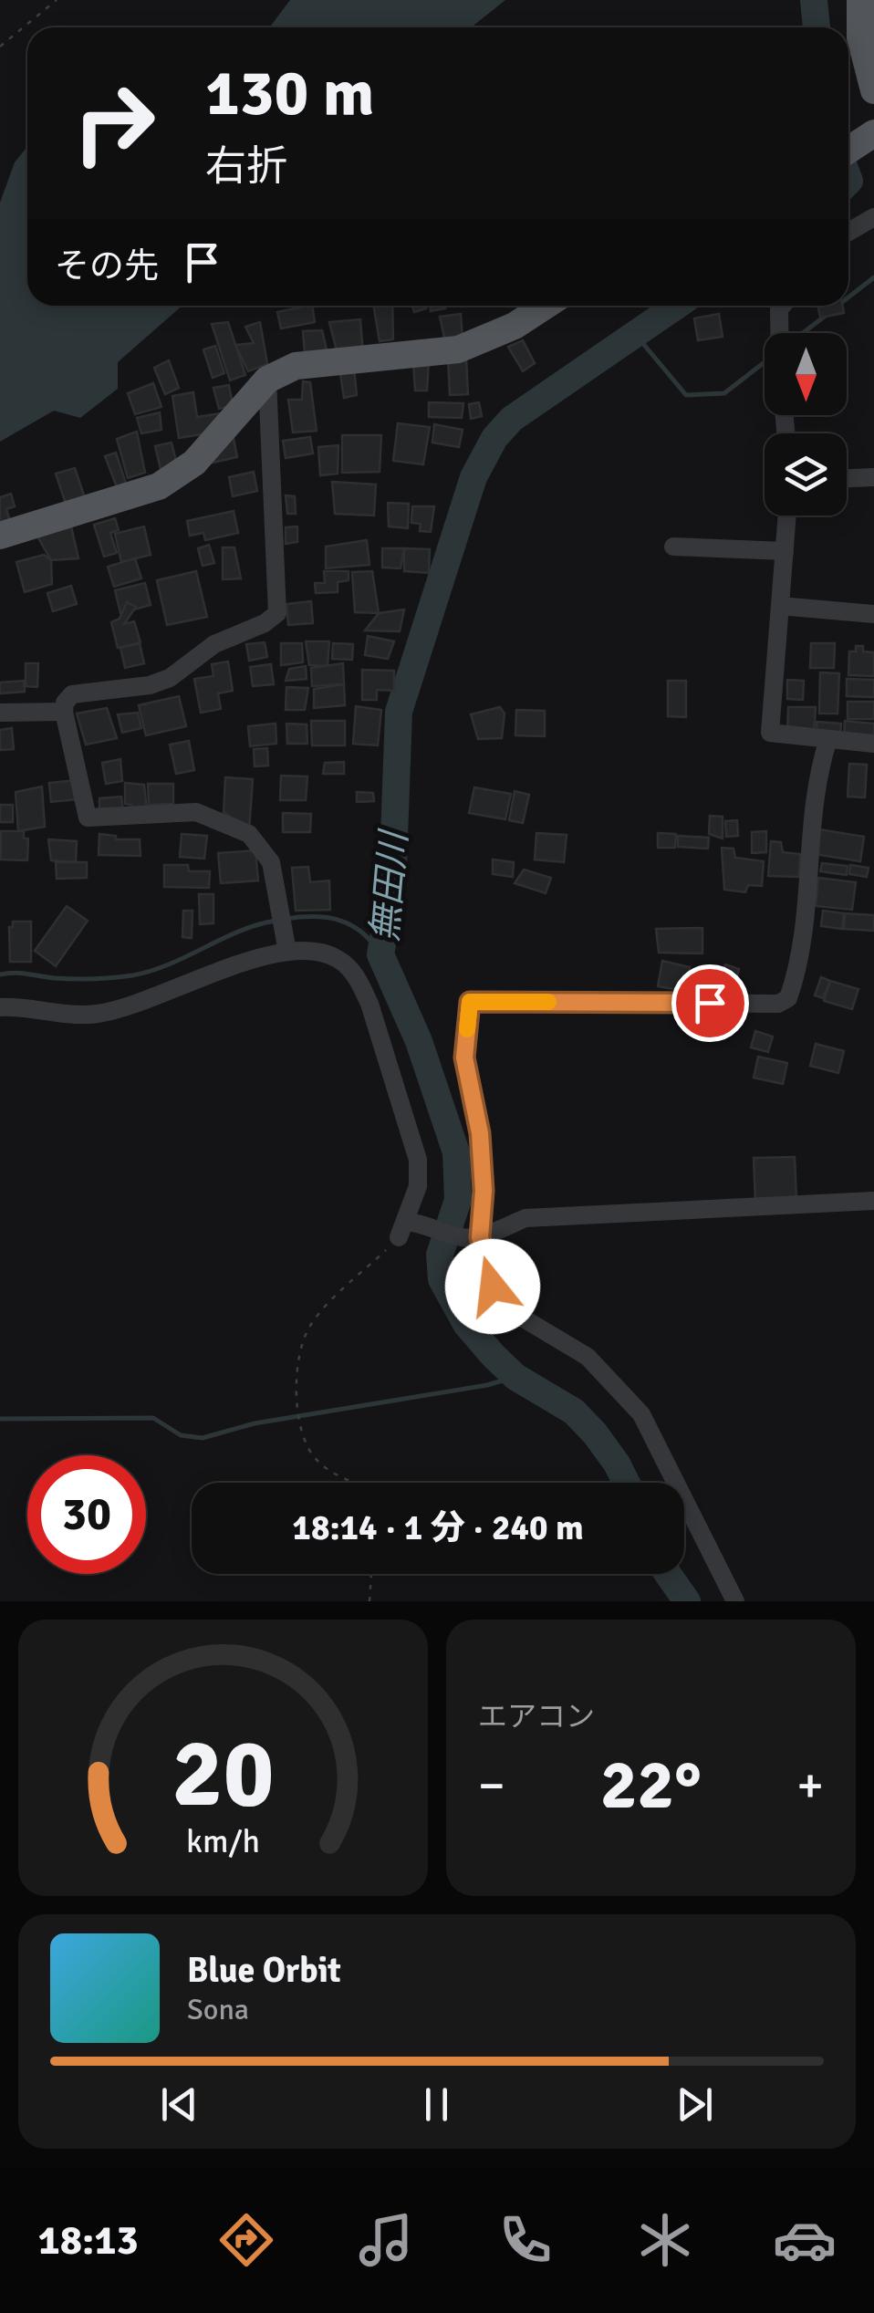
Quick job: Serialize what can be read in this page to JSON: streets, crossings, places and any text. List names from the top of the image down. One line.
{"water":["無田川"],"north":"bottom","page":{"turn":["130 m","右折"],"then":"その先","limit":"30","trip":"18:14 · 1 分 · 240 m","tile":"エアコン","heat":["−","22°","+"],"song":["Blue Orbit","Sona"],"tabs":"18:13","gauge":["20","km/h"]}}
